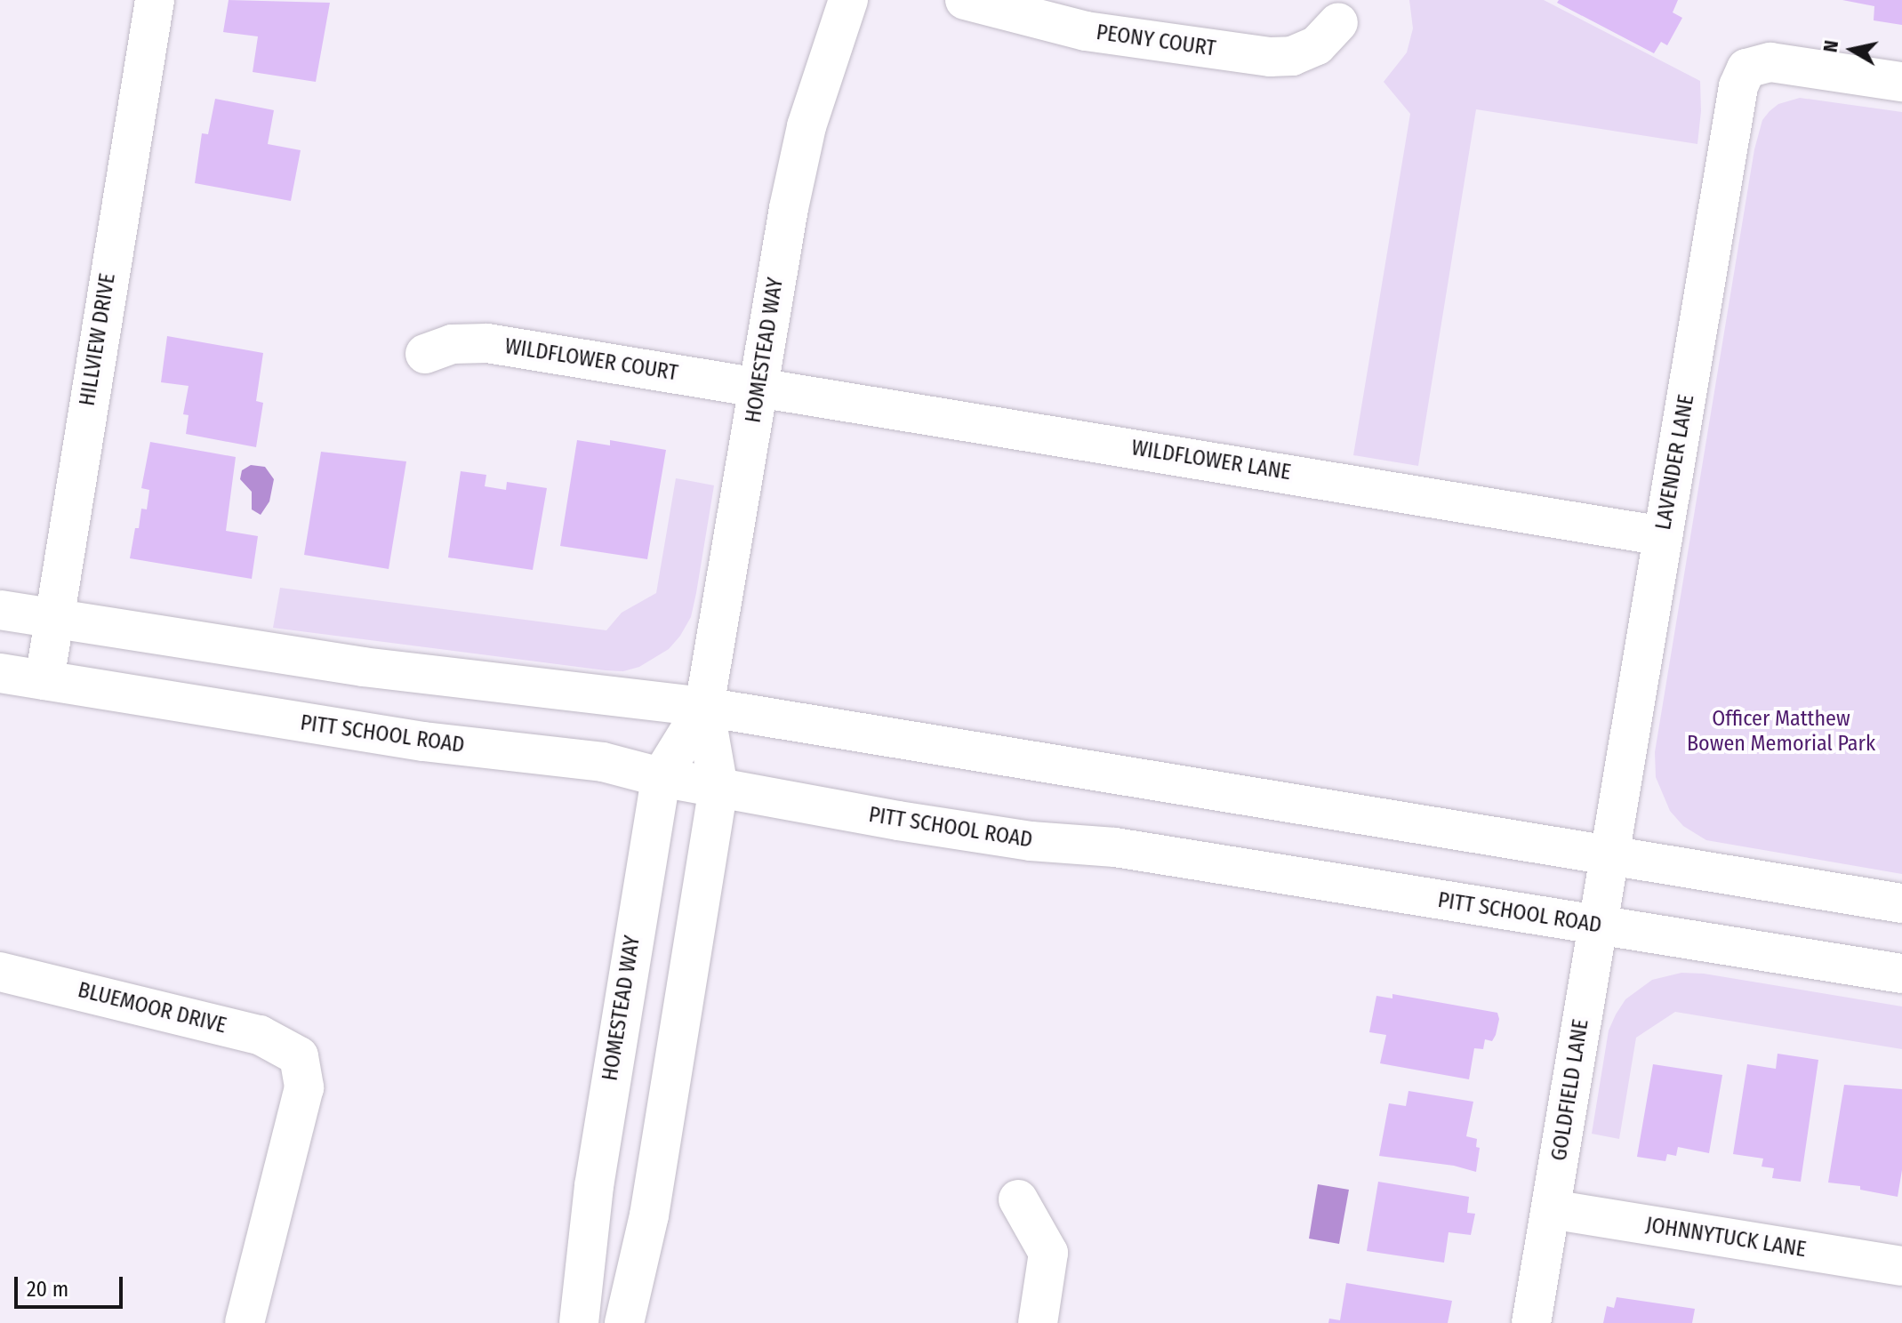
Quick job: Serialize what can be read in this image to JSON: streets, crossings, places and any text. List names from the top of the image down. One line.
{"streets":{"street":["PEONY COURT","HILLVIEW DRIVE","HOMESTEAD WAY","WILDFLOWER COURT","WILDFLOWER LANE","LAVENDER LANE","PITT SCHOOL ROAD","BLUEMOOR DRIVE","GOLDFIELD LANE","JOHNNYTUCK LANE"]},"crossings":[["HILLVIEW DRIVE","PITT SCHOOL ROAD"],["HOMESTEAD WAY","WILDFLOWER COURT"],["HOMESTEAD WAY","WILDFLOWER LANE"],["HOMESTEAD WAY","PITT SCHOOL ROAD"],["WILDFLOWER COURT","WILDFLOWER LANE"],["WILDFLOWER LANE","LAVENDER LANE"],["LAVENDER LANE","GOLDFIELD LANE"],["PITT SCHOOL ROAD","GOLDFIELD LANE"],["GOLDFIELD LANE","JOHNNYTUCK LANE"]],"parks":["Officer Matthew Bowen Memorial Park"],"scale_bar":"20 m","north":"left"}
